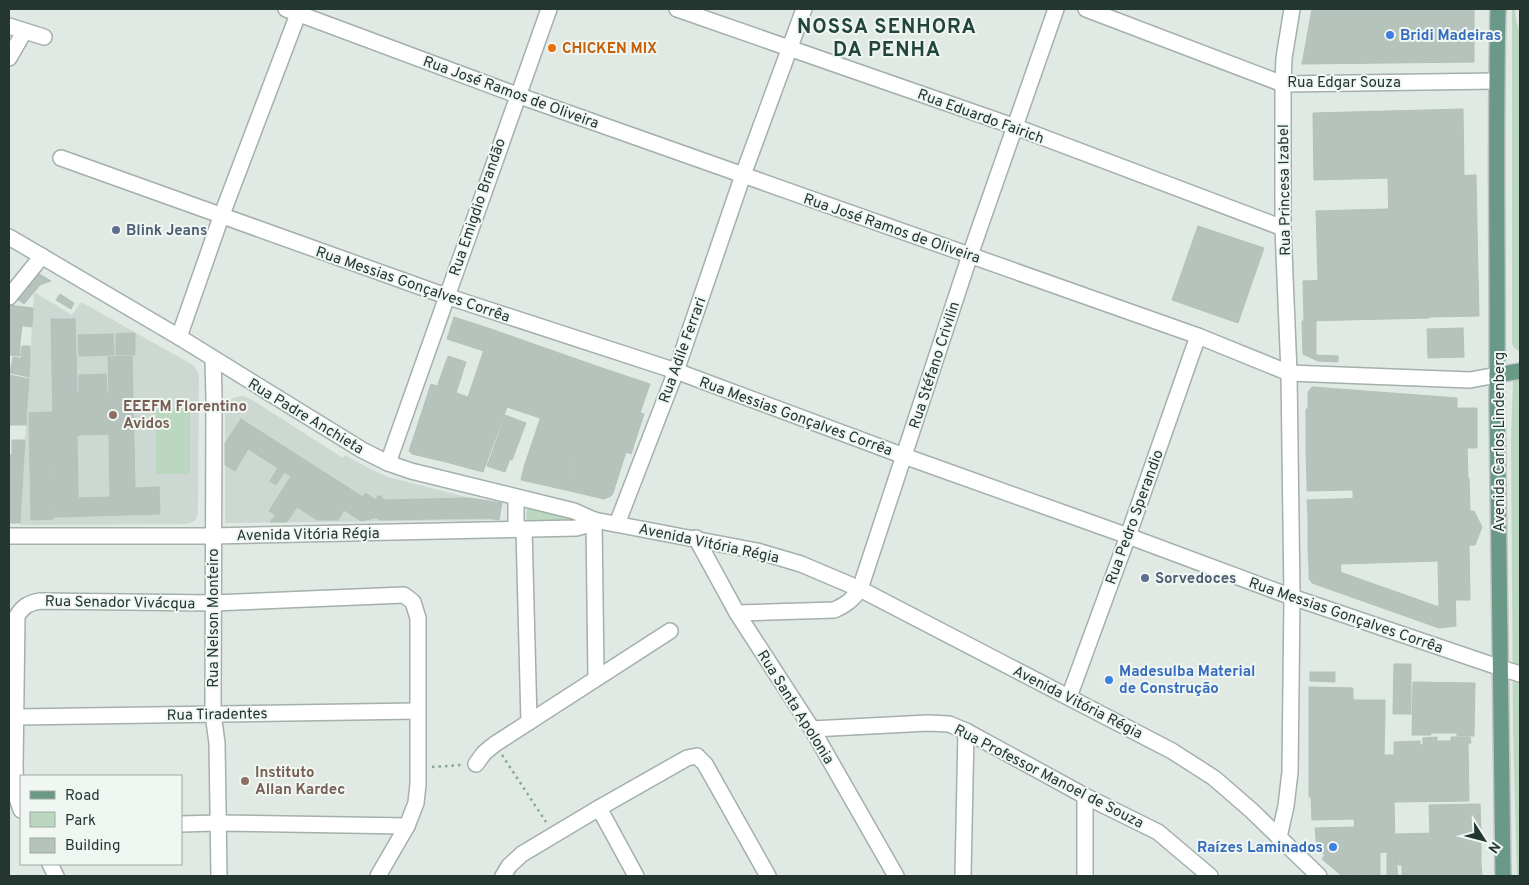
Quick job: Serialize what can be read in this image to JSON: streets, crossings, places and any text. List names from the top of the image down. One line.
{"streets":{"main road":["Avenida Carlos Lindenberg"],"street":["Rua Edgar Souza","Rua José Ramos de Oliveira","Rua Eduardo Fairich","Rua Princesa Izabel","Rua Emigdio Brandão","Rua Messias Gonçalves Corrêa","Rua Adile Ferrari","Rua Stéfano Crivilin","Rua Padre Anchieta","Rua Pedro Sperandio","Avenida Vitória Régia","Rua Senador Vivácqua","Rua Nelson Monteiro","Rua Santa Apolonia","Rua Tiradentes","Rua Professor Manoel de Souza"]},"crossings":[["Rua Edgar Souza","Rua Princesa Izabel"],["Rua Edgar Souza","Avenida Carlos Lindenberg"],["Rua José Ramos de Oliveira","Rua Princesa Izabel"],["Rua José Ramos de Oliveira","Rua Emigdio Brandão"],["Rua José Ramos de Oliveira","Rua Adile Ferrari"],["Rua José Ramos de Oliveira","Rua Stéfano Crivilin"],["Rua José Ramos de Oliveira","Avenida Carlos Lindenberg"],["Rua José Ramos de Oliveira","Rua Pedro Sperandio"],["Rua Eduardo Fairich","Rua Princesa Izabel"],["Rua Eduardo Fairich","Rua Adile Ferrari"],["Rua Eduardo Fairich","Rua Stéfano Crivilin"],["Rua Princesa Izabel","Rua Messias Gonçalves Corrêa"],["Rua Princesa Izabel","Avenida Vitória Régia"],["Rua Emigdio Brandão","Rua Messias Gonçalves Corrêa"],["Rua Emigdio Brandão","Rua Padre Anchieta"],["Rua Messias Gonçalves Corrêa","Rua Adile Ferrari"],["Rua Messias Gonçalves Corrêa","Rua Stéfano Crivilin"],["Rua Messias Gonçalves Corrêa","Avenida Carlos Lindenberg"],["Rua Messias Gonçalves Corrêa","Rua Pedro Sperandio"],["Rua Adile Ferrari","Avenida Vitória Régia"],["Rua Stéfano Crivilin","Avenida Vitória Régia"],["Rua Padre Anchieta","Avenida Vitória Régia"],["Rua Padre Anchieta","Rua Nelson Monteiro"],["Rua Pedro Sperandio","Avenida Vitória Régia"],["Avenida Vitória Régia","Rua Nelson Monteiro"],["Avenida Vitória Régia","Rua Santa Apolonia"],["Rua Senador Vivácqua","Rua Nelson Monteiro"],["Rua Senador Vivácqua","Rua Tiradentes"],["Rua Nelson Monteiro","Rua Tiradentes"],["Rua Santa Apolonia","Rua Professor Manoel de Souza"]],"districts":["NOSSA SENHORA DA PENHA"],"places":["Bridi Madeiras","CHICKEN MIX","Blink Jeans","EEEFM Florentino Avidos","Sorvedoces","Madesulba Material de Construção","Instituto Allan Kardec","Raízes Laminados"],"legend":["Road","Park","Building"],"north":"bottom right"}
